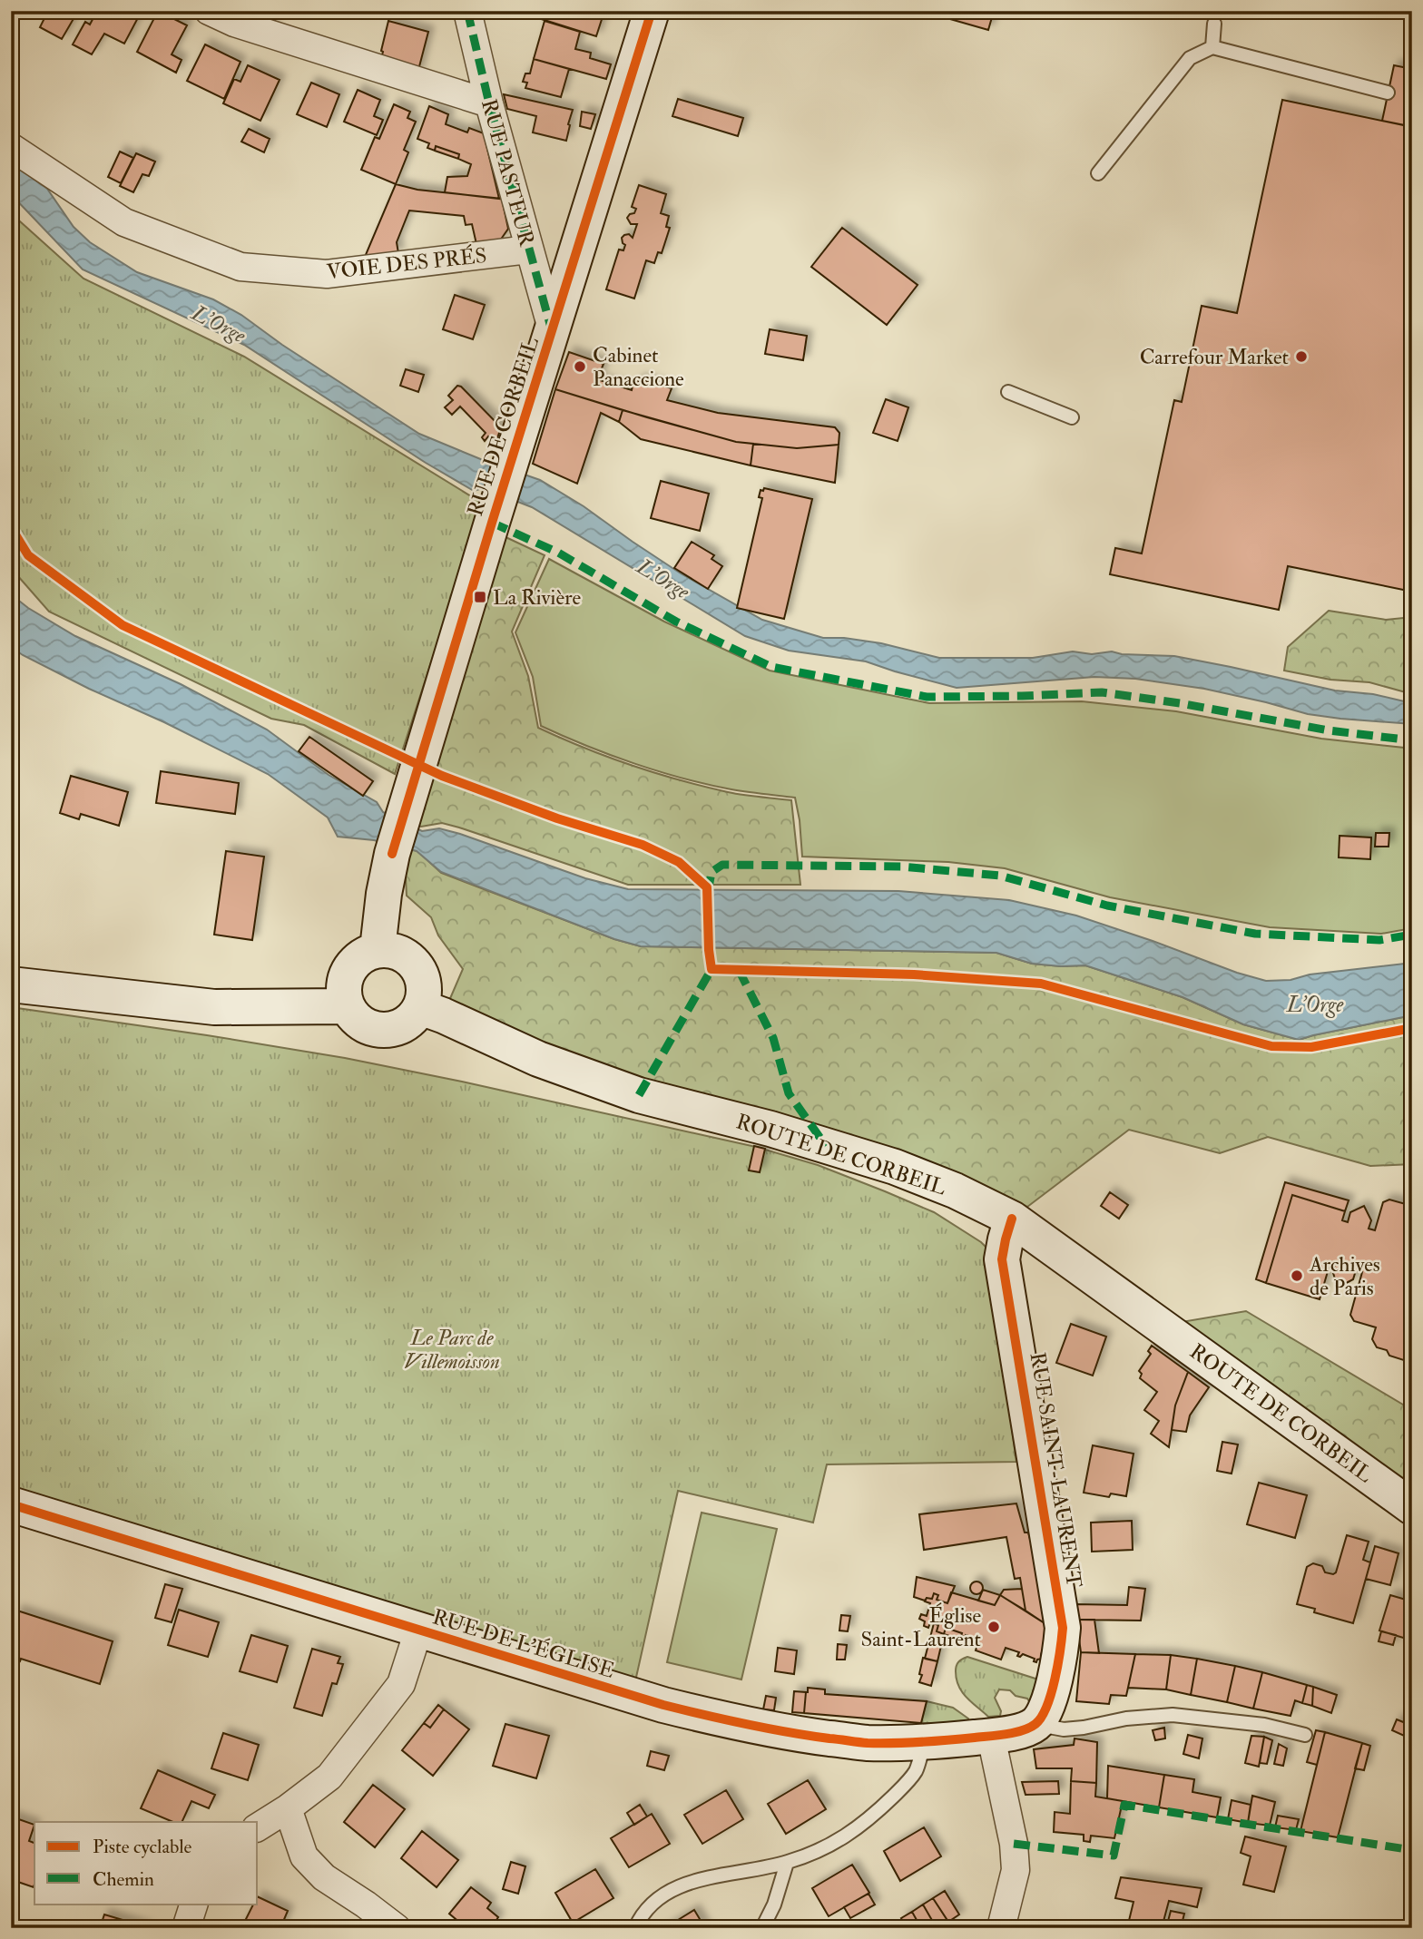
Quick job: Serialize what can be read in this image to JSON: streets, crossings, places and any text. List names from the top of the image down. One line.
{"streets":{"main road":["RUE DE CORBEIL","ROUTE DE CORBEIL","RUE SAINT-LAURENT","RUE DE L'ÉGLISE"],"street":["RUE PASTEUR","VOIE DES PRÉS"]},"crossings":[["RUE PASTEUR","VOIE DES PRÉS"],["RUE PASTEUR","RUE DE CORBEIL"],["RUE DE CORBEIL","ROUTE DE CORBEIL"],["ROUTE DE CORBEIL","RUE SAINT-LAURENT"],["RUE SAINT-LAURENT","RUE DE L'ÉGLISE"]],"water":["L'Orge"],"parks":["Le Parc de Villemoisson"],"places":{"other":["Carrefour Market","Cabinet Panaccione","Archives de Paris","Église Saint-Laurent"],"transit":["La Rivière"]},"legend":["Piste cyclable","Chemin"]}
